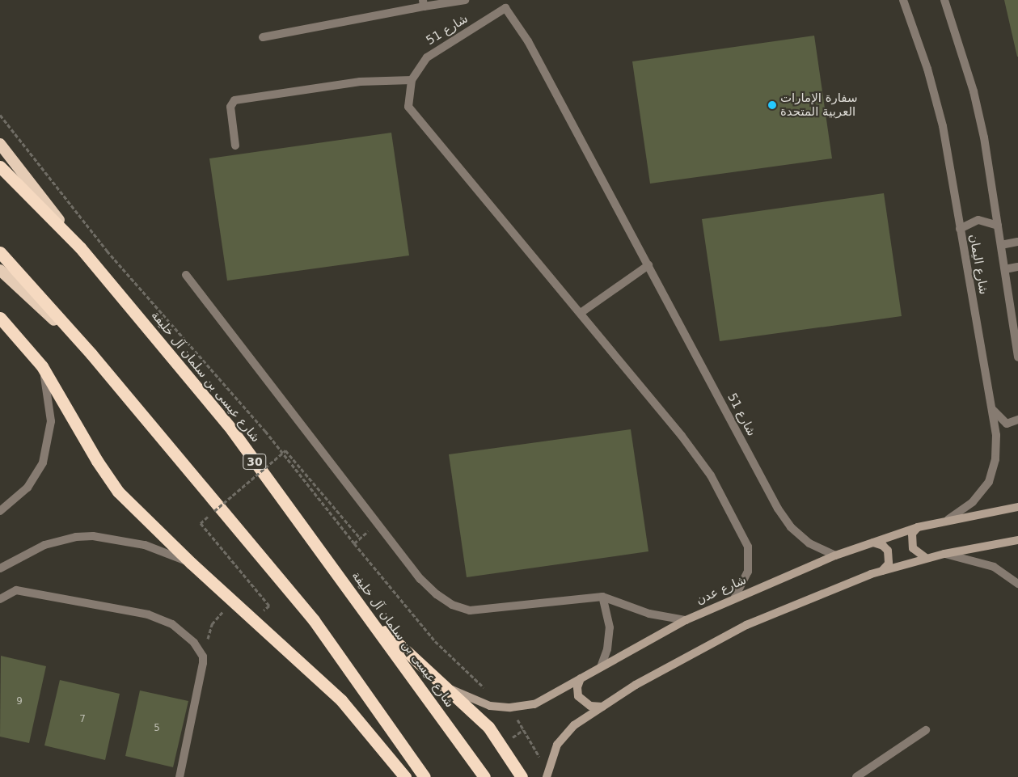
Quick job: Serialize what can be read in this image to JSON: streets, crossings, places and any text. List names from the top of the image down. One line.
{"streets":{"highway":["شارع عيسى بن سلمان آل خليفة","30"],"main road":["شارع عدن"],"street":["شارع 51","شارع اليمان"]},"crossings":[["شارع 51","شارع عدن"],["شارع اليمان","شارع عدن"]],"places":["سفارة الإمارات العربية المتحدة"],"house_numbers":["9","7","5"]}
